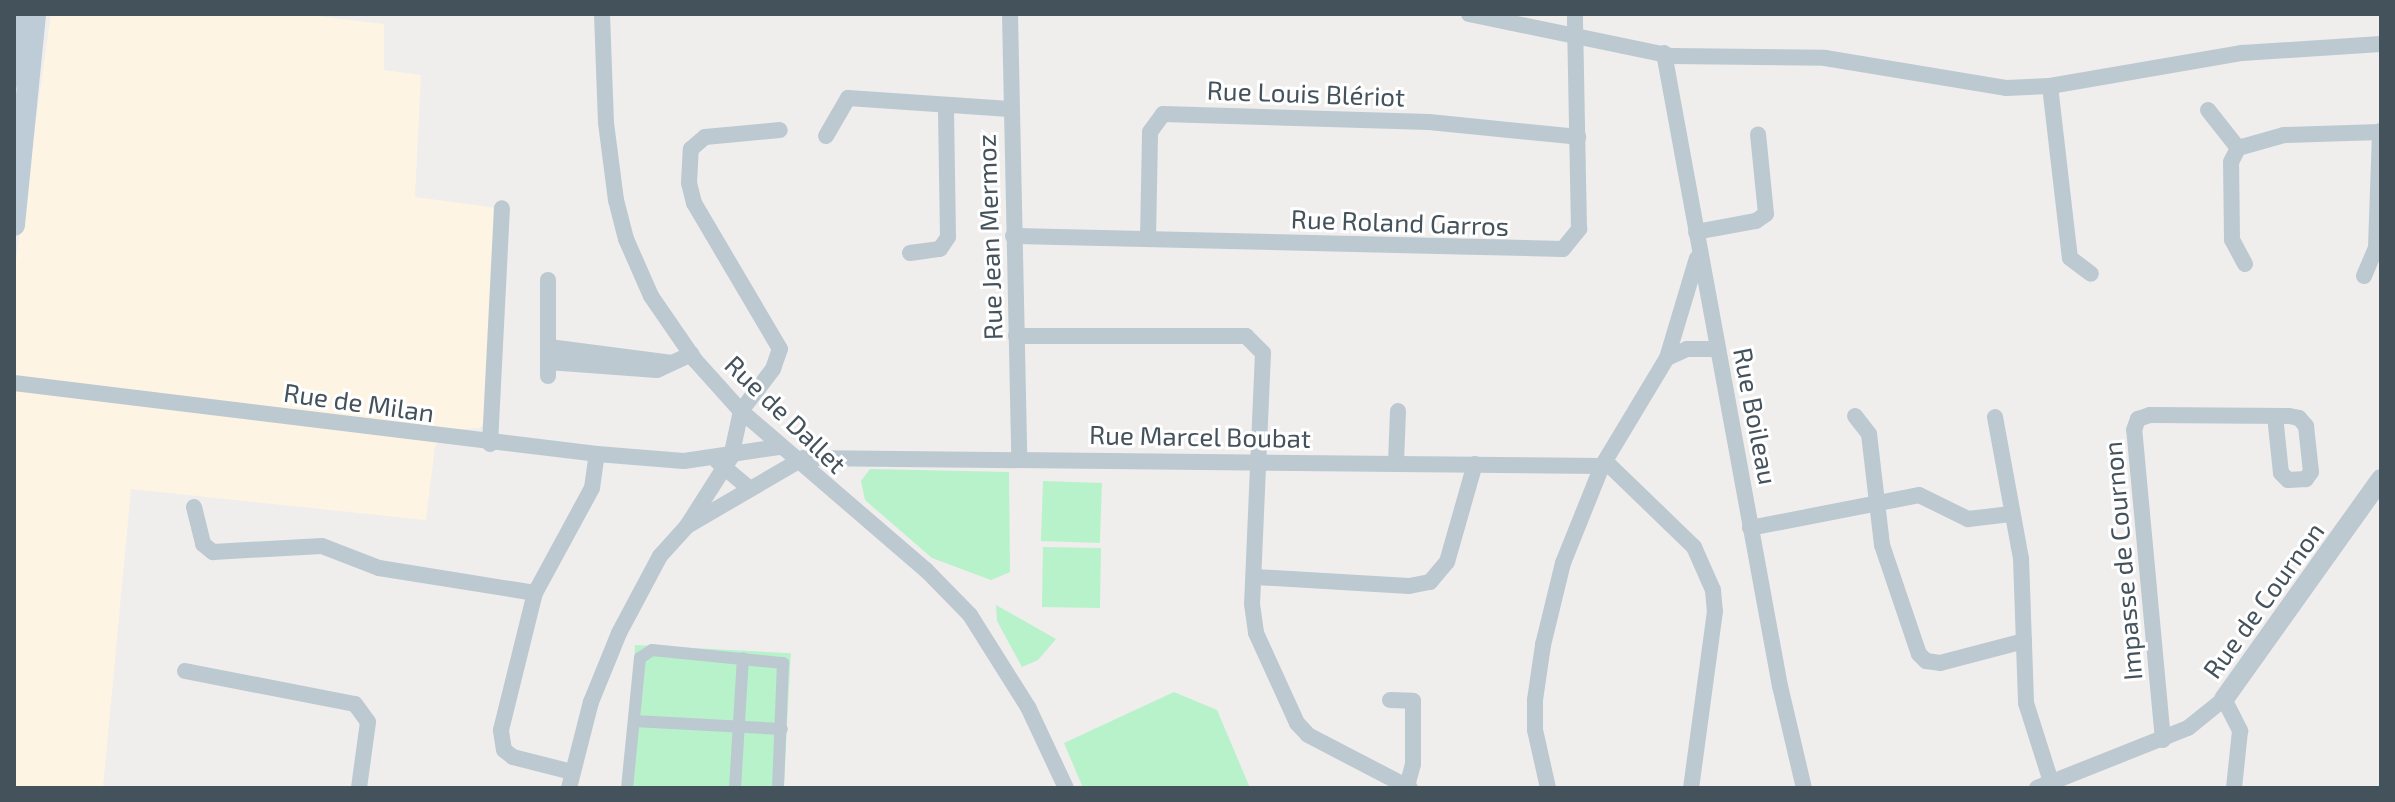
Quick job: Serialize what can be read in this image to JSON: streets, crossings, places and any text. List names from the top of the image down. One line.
{"streets":{"street":["Rue Louis Blériot","Rue Roland Garros","Rue Jean Mermoz","Rue de Milan","Rue de Dallet","Rue Boileau","Rue Marcel Boubat","Impasse de Cournon","Rue de Cournon"]},"crossings":[["Rue Louis Blériot","Rue Roland Garros"],["Rue Roland Garros","Rue Jean Mermoz"],["Rue Jean Mermoz","Rue Marcel Boubat"],["Rue de Milan","Rue de Dallet"],["Rue de Dallet","Rue Marcel Boubat"],["Impasse de Cournon","Rue de Cournon"]]}
